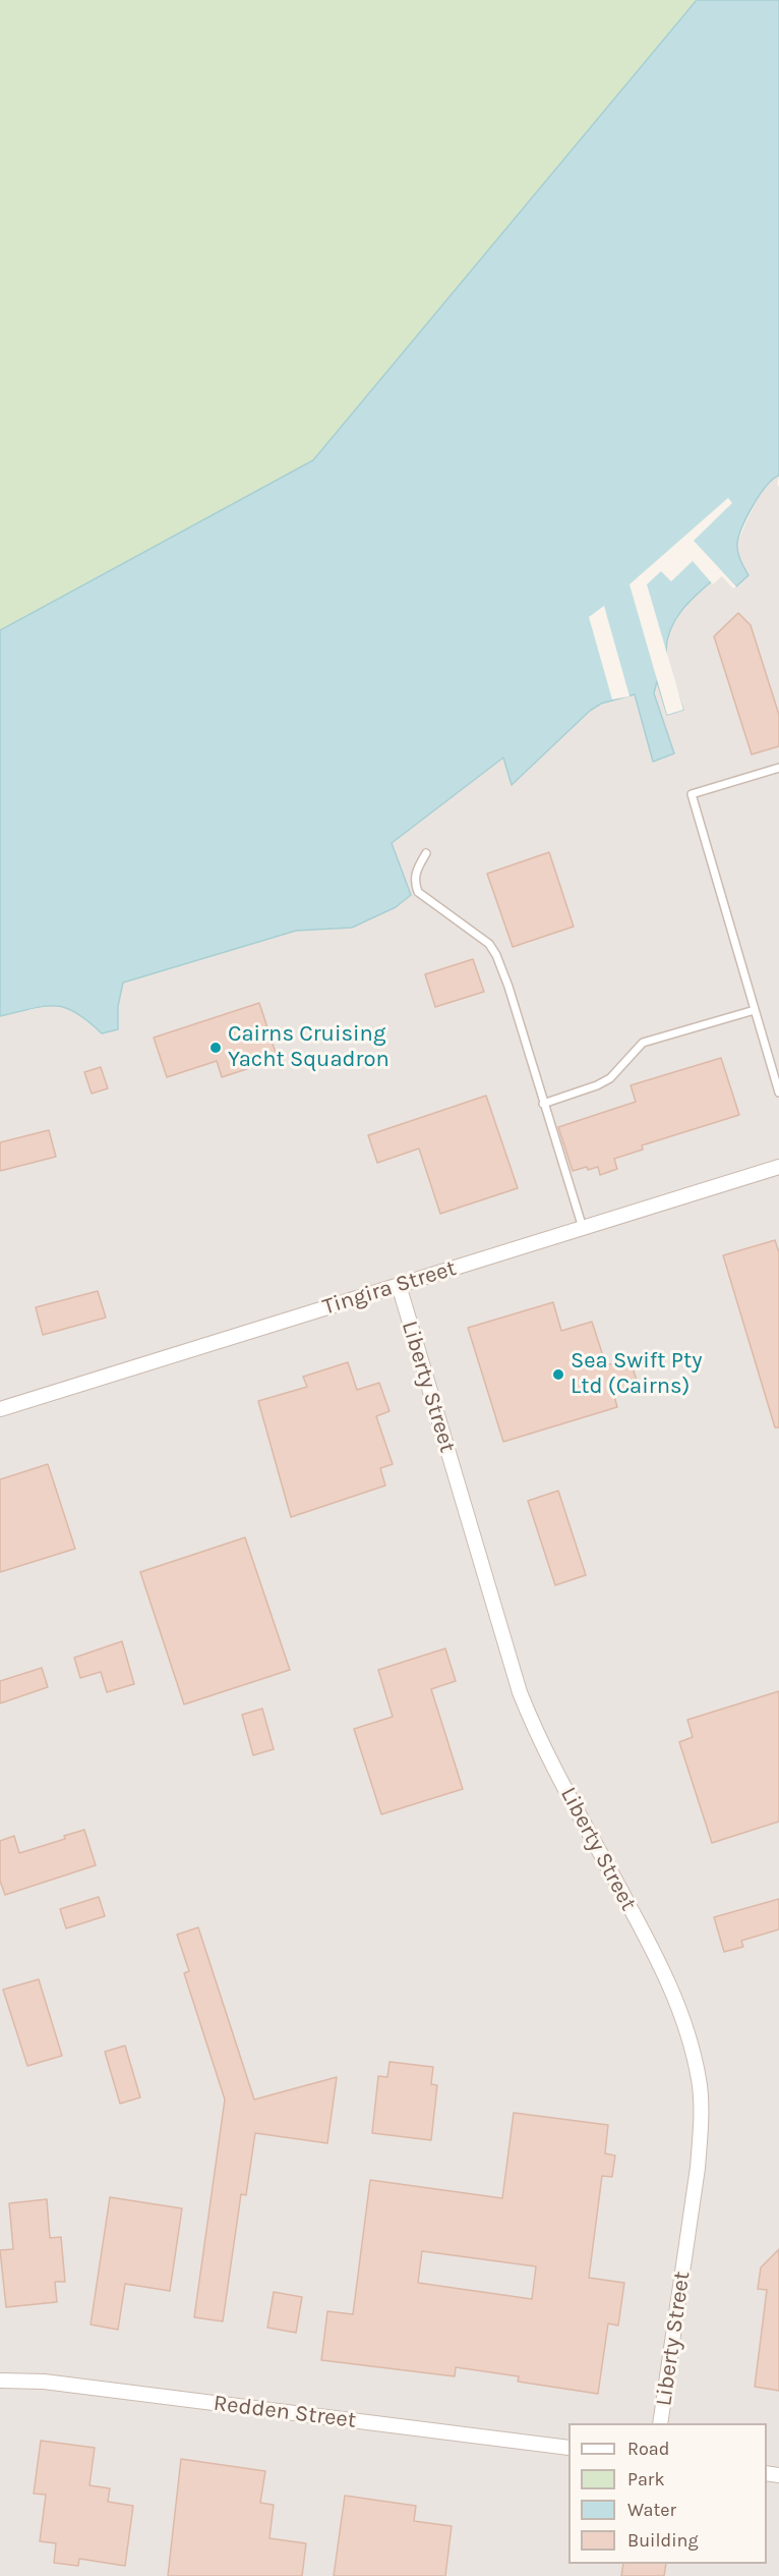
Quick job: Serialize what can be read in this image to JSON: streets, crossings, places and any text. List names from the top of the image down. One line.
{"streets":{"street":["Tingira Street","Liberty Street","Redden Street"]},"crossings":[["Tingira Street","Liberty Street"]],"places":["Cairns Cruising Yacht Squadron","Sea Swift Pty Ltd (Cairns)"],"legend":["Road","Park","Water","Building"]}
